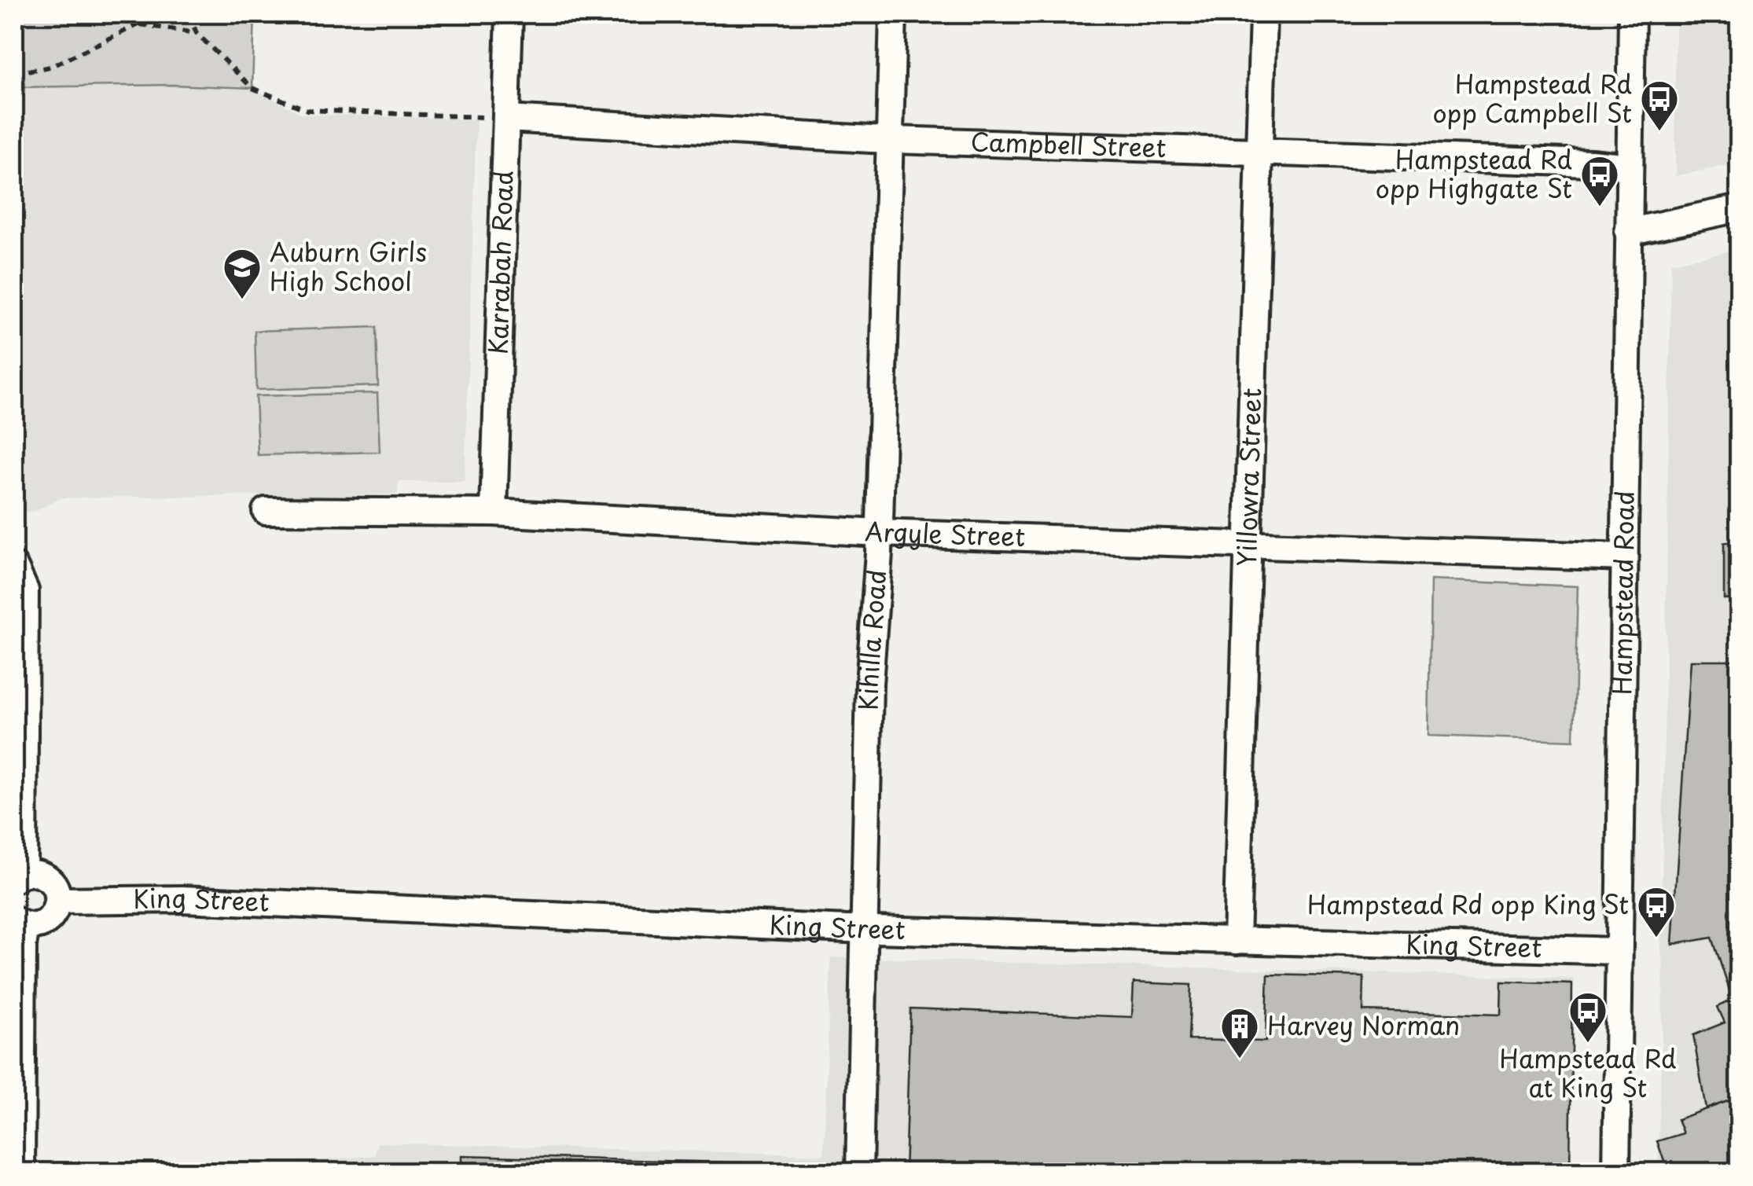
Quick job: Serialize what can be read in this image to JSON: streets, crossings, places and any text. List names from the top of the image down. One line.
{"streets":{"street":["Campbell Street","Karrabah Road","Yillowra Street","Argyle Street","Hampstead Road","Kihilla Road","King Street"]},"crossings":[["Campbell Street","Karrabah Road"],["Campbell Street","Yillowra Street"],["Campbell Street","Hampstead Road"],["Campbell Street","Kihilla Road"],["Karrabah Road","Argyle Street"],["Yillowra Street","Argyle Street"],["Yillowra Street","King Street"],["Argyle Street","Hampstead Road"],["Argyle Street","Kihilla Road"],["Hampstead Road","King Street"],["Kihilla Road","King Street"]],"places":{"bus stop":["Hampstead Rd opp Campbell St","Hampstead Rd opp Highgate St","Hampstead Rd opp King St","Hampstead Rd at King St"],"school or university":["Auburn Girls High School"],"building":["Harvey Norman"]}}
